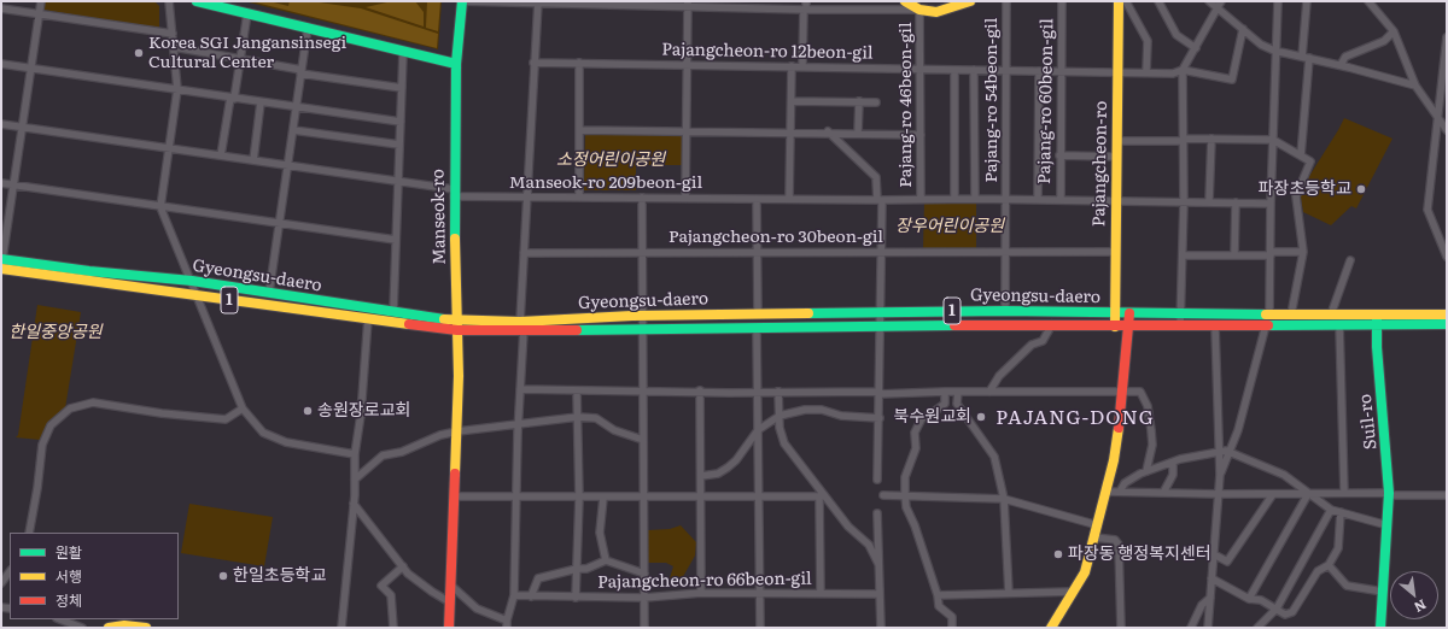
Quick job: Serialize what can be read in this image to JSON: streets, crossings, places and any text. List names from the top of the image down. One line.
{"streets":{"main road":["Pajangcheon-ro","Manseok-ro","Gyeongsu-daero","1","Suil-ro"],"street":["Pajangcheon-ro 12beon-gil","Pajang-ro 54beon-gil","Pajang-ro 60beon-gil","Pajang-ro 46beon-gil","Manseok-ro 209beon-gil","Pajangcheon-ro 30beon-gil","Pajangcheon-ro 66beon-gil"]},"crossings":[["Pajangcheon-ro 12beon-gil","Pajang-ro 54beon-gil"],["Pajangcheon-ro 12beon-gil","Pajang-ro 60beon-gil"],["Pajangcheon-ro 12beon-gil","Pajang-ro 46beon-gil"],["Pajangcheon-ro 12beon-gil","Pajangcheon-ro"],["Pajang-ro 54beon-gil","Manseok-ro 209beon-gil"],["Pajang-ro 54beon-gil","Pajangcheon-ro 30beon-gil"],["Pajang-ro 54beon-gil","Gyeongsu-daero"],["Pajang-ro 60beon-gil","Manseok-ro 209beon-gil"],["Pajang-ro 46beon-gil","Manseok-ro 209beon-gil"],["Pajangcheon-ro","Manseok-ro 209beon-gil"],["Pajangcheon-ro","Pajangcheon-ro 30beon-gil"],["Pajangcheon-ro","Gyeongsu-daero"],["Manseok-ro 209beon-gil","Manseok-ro"],["Manseok-ro","Gyeongsu-daero"],["Gyeongsu-daero","Suil-ro"]],"districts":["PAJANG-DONG"],"parks":["소정어린이공원","장우어린이공원","한일중앙공원"],"places":["Korea SGI Jangansinsegi Cultural Center","파장초등학교","송원장로교회","북수원교회","파장동 행정복지센터","한일초등학교"],"legend":["원활","서행","정체"],"north":"bottom right"}
